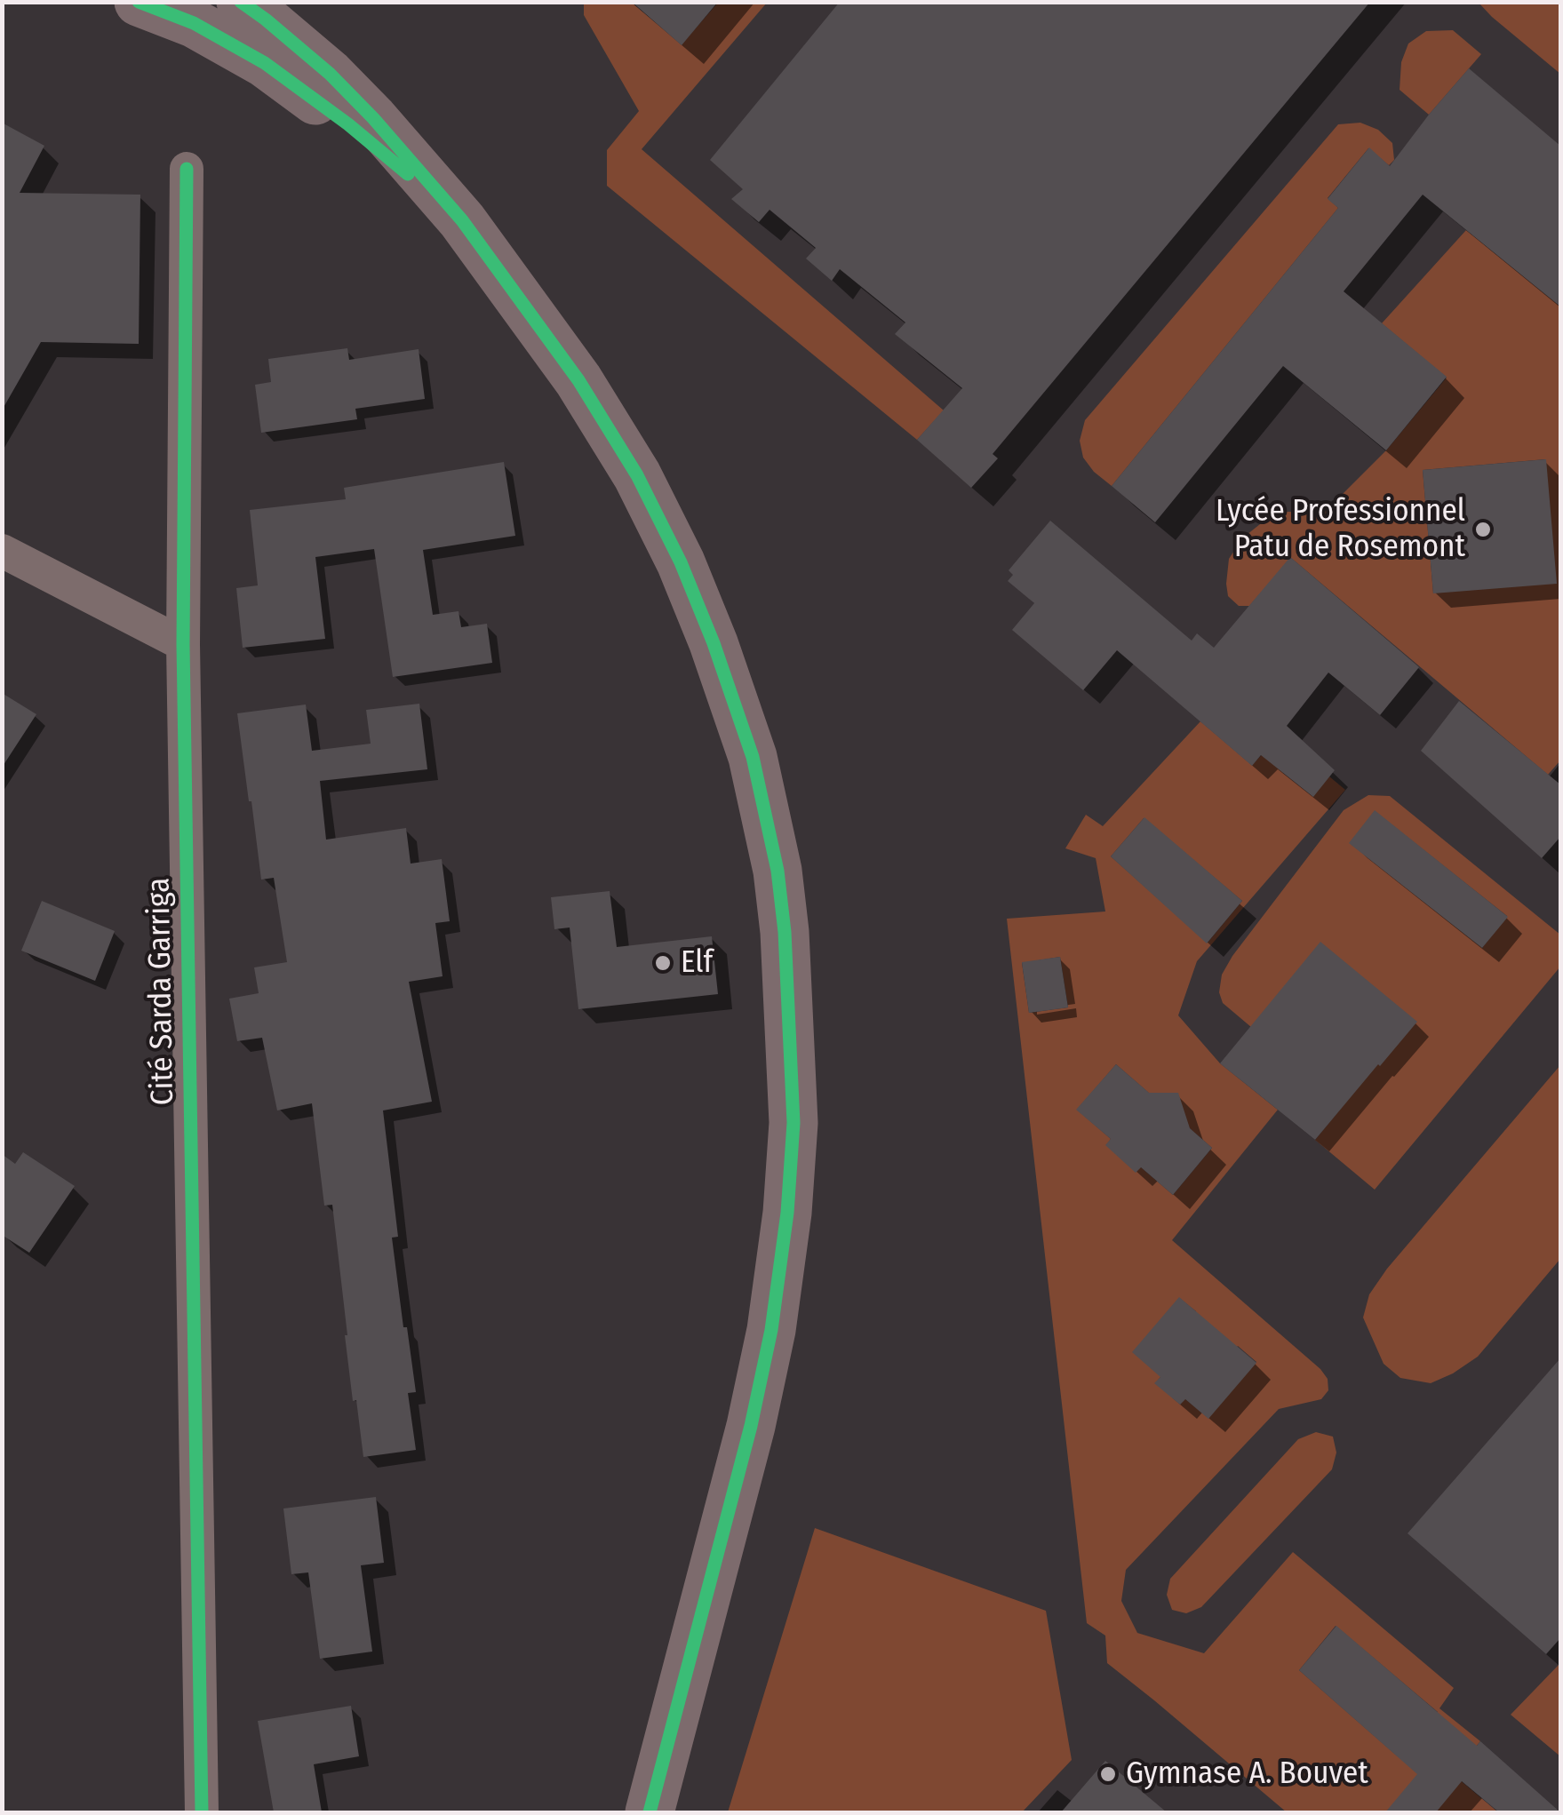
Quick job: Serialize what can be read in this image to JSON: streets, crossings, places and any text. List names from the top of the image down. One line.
{"streets":{"street":["Cité Sarda Garriga"]},"places":["Lycée Professionnel Patu de Rosemont","Elf","Gymnase A. Bouvet"]}
